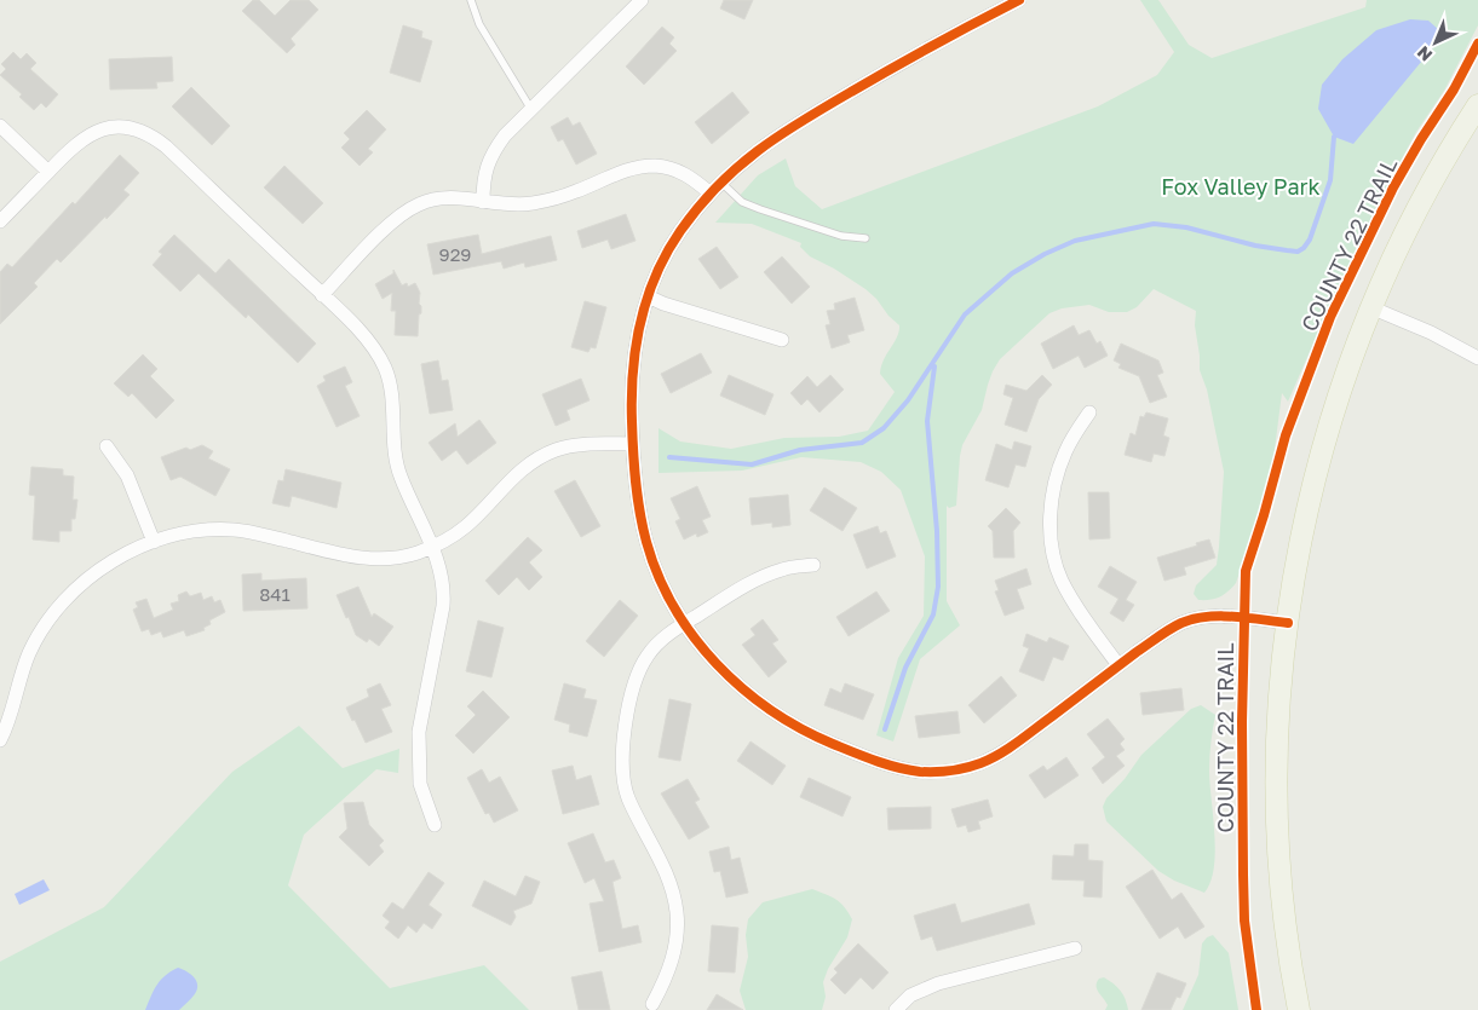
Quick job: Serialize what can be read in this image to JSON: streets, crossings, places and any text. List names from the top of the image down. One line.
{"streets":{"cycle path":["COUNTY 22 TRAIL"]},"parks":["Fox Valley Park"],"house_numbers":["929","841"],"north":"bottom left"}
